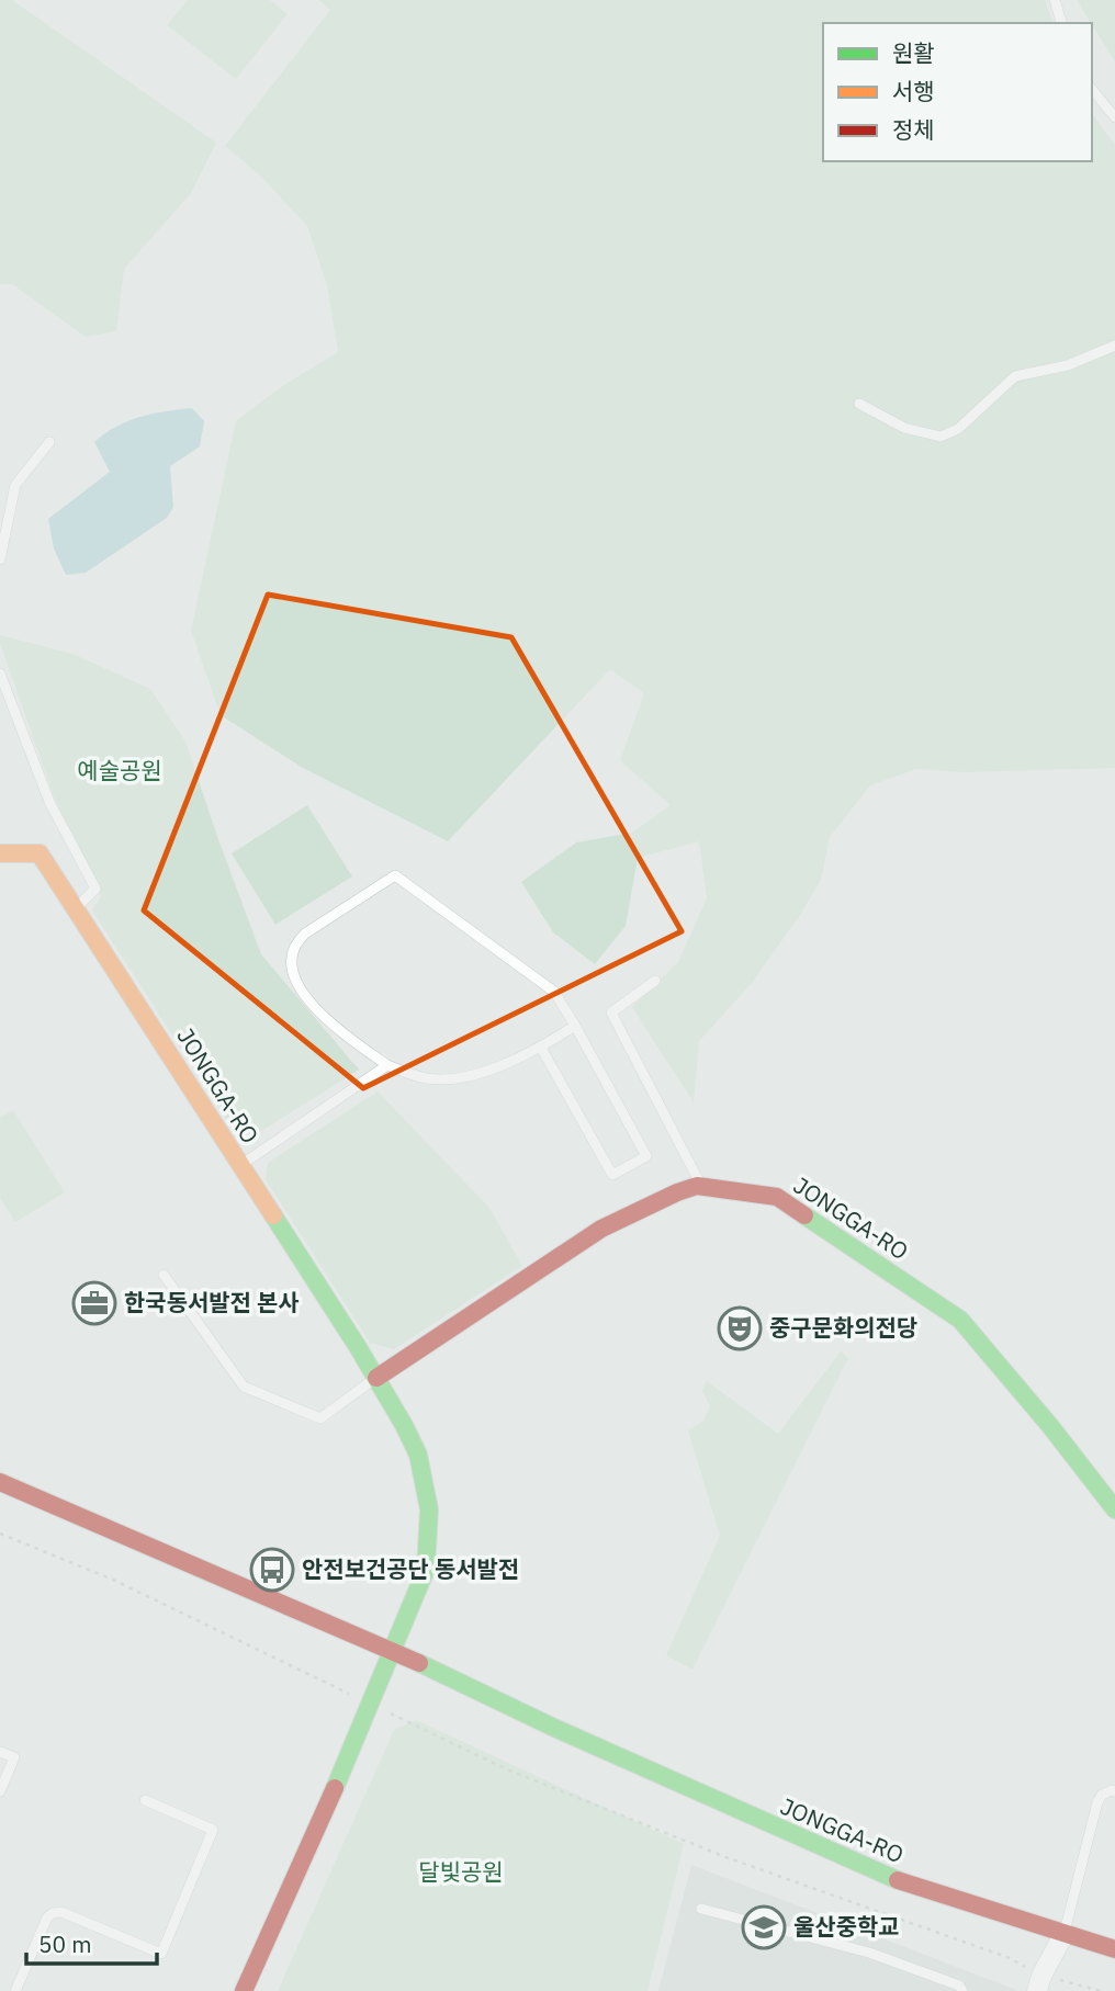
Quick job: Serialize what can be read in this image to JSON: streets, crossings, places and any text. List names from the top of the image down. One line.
{"streets":{"street":["JONGGA-RO"]},"parks":["예술공원","달빛공원"],"places":{"office":["한국동서발전 본사"],"theatre":["중구문화의전당"],"bus stop":["안전보건공단 동서발전"],"school or university":["울산중학교"]},"legend":["원활","서행","정체"],"scale_bar":"50 m"}
